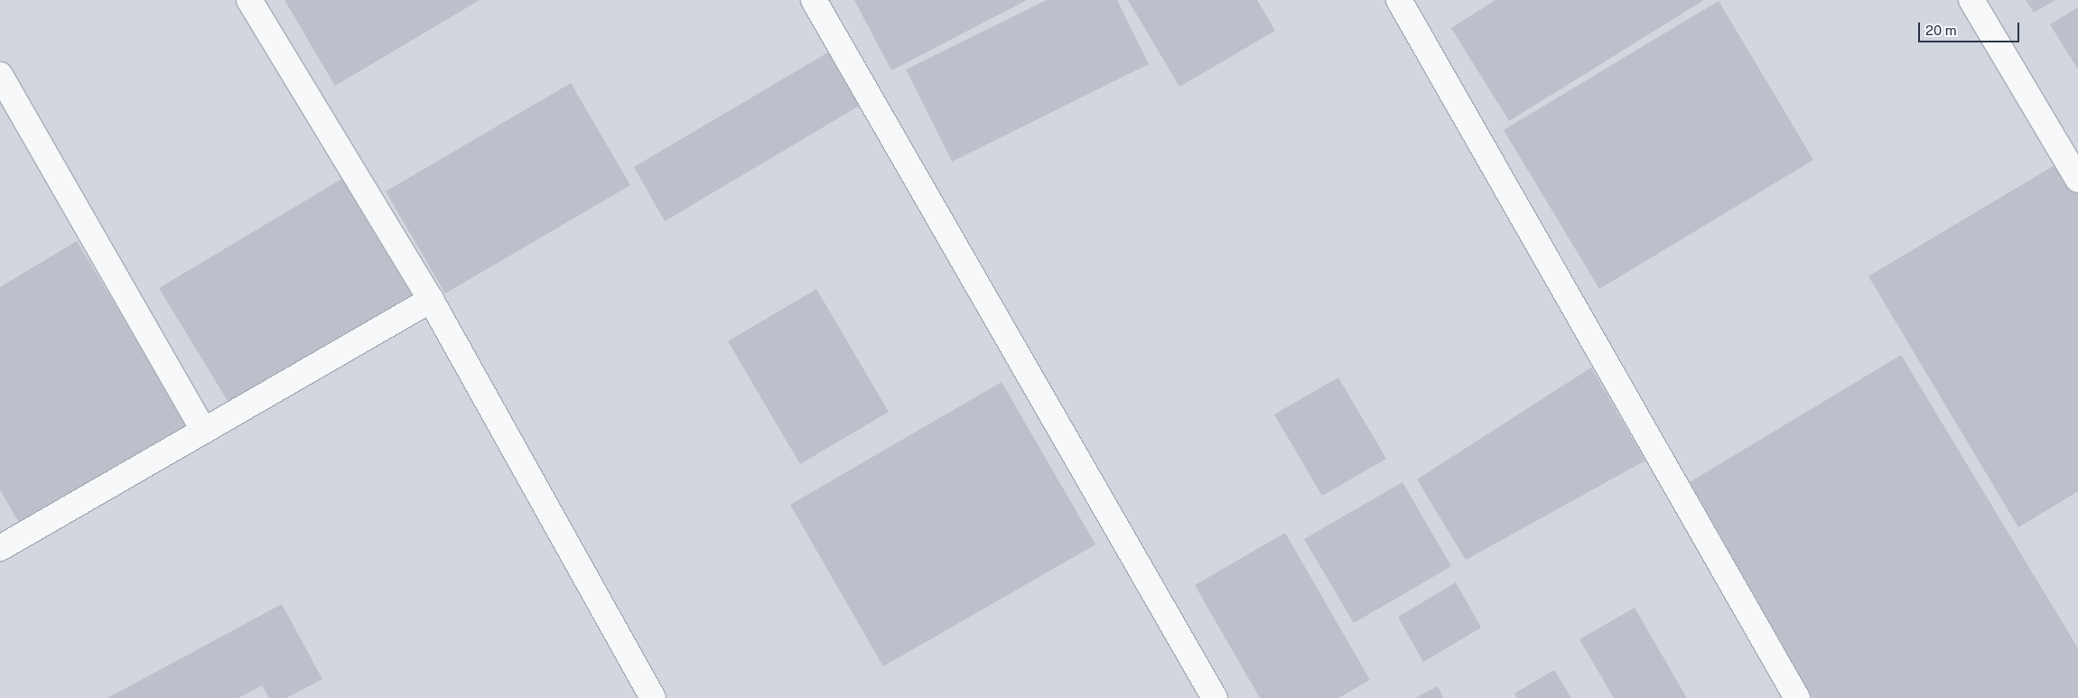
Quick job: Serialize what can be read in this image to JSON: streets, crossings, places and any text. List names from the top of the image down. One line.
{"scale_bar":"20 m"}
